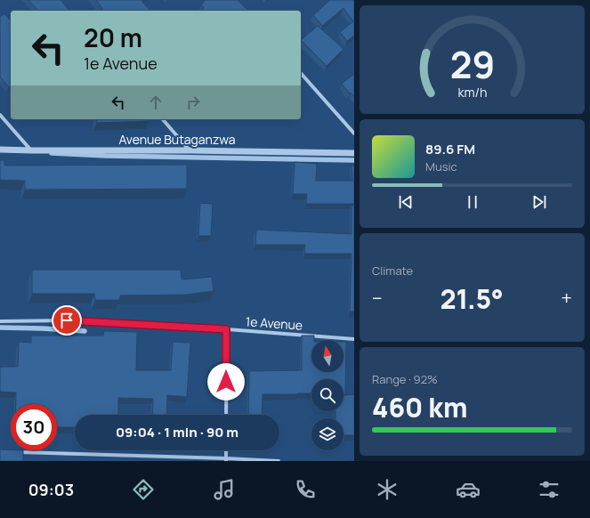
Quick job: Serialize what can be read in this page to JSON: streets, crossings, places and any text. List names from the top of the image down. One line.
{"streets":{"street":["Avenue Butaganzwa","1e Avenue"]},"north":"top","page":{"turn":["20 m","1e Avenue"],"song":["89.6 FM","Music"],"tile":["Climate",["Range · 92%","460 km"]],"heat":["−","21.5°","+"],"limit":"30","trip":"09:04 · 1 min · 90 m","tabs":"09:03","gauge":["29","km/h"]}}
